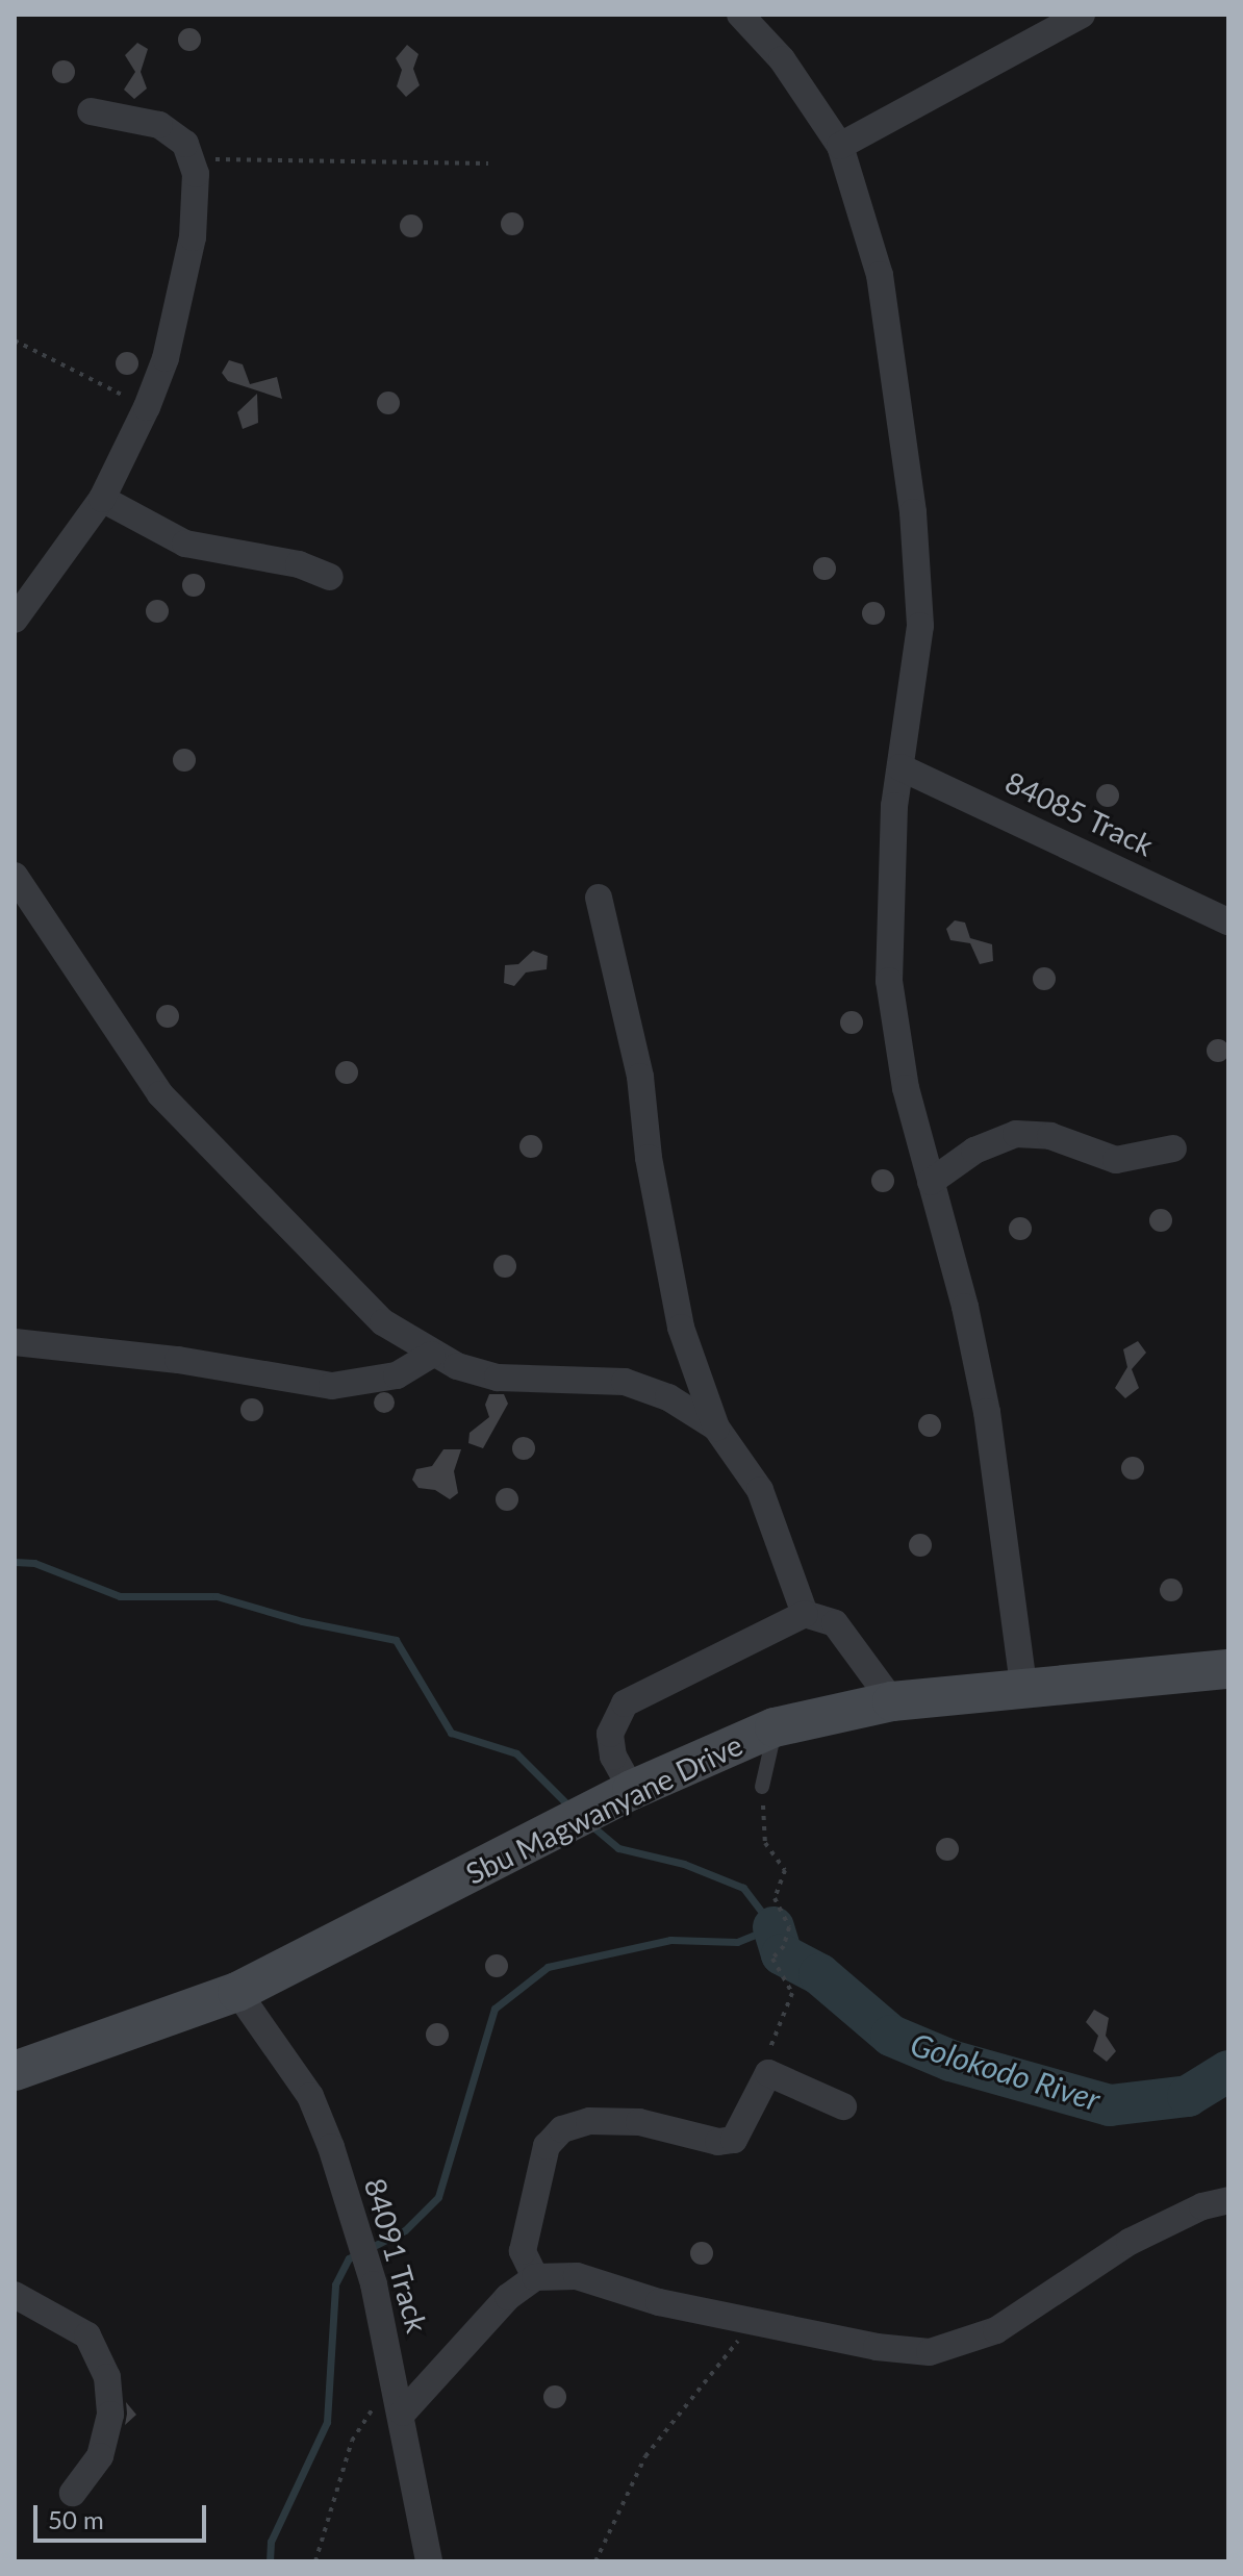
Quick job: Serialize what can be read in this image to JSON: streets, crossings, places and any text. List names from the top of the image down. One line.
{"streets":{"main road":["Sbu Magwanyane Drive"],"street":["84085 Track","84091 Track"]},"crossings":[["Sbu Magwanyane Drive","84091 Track"]],"water":["Golokodo River"],"scale_bar":"50 m"}
